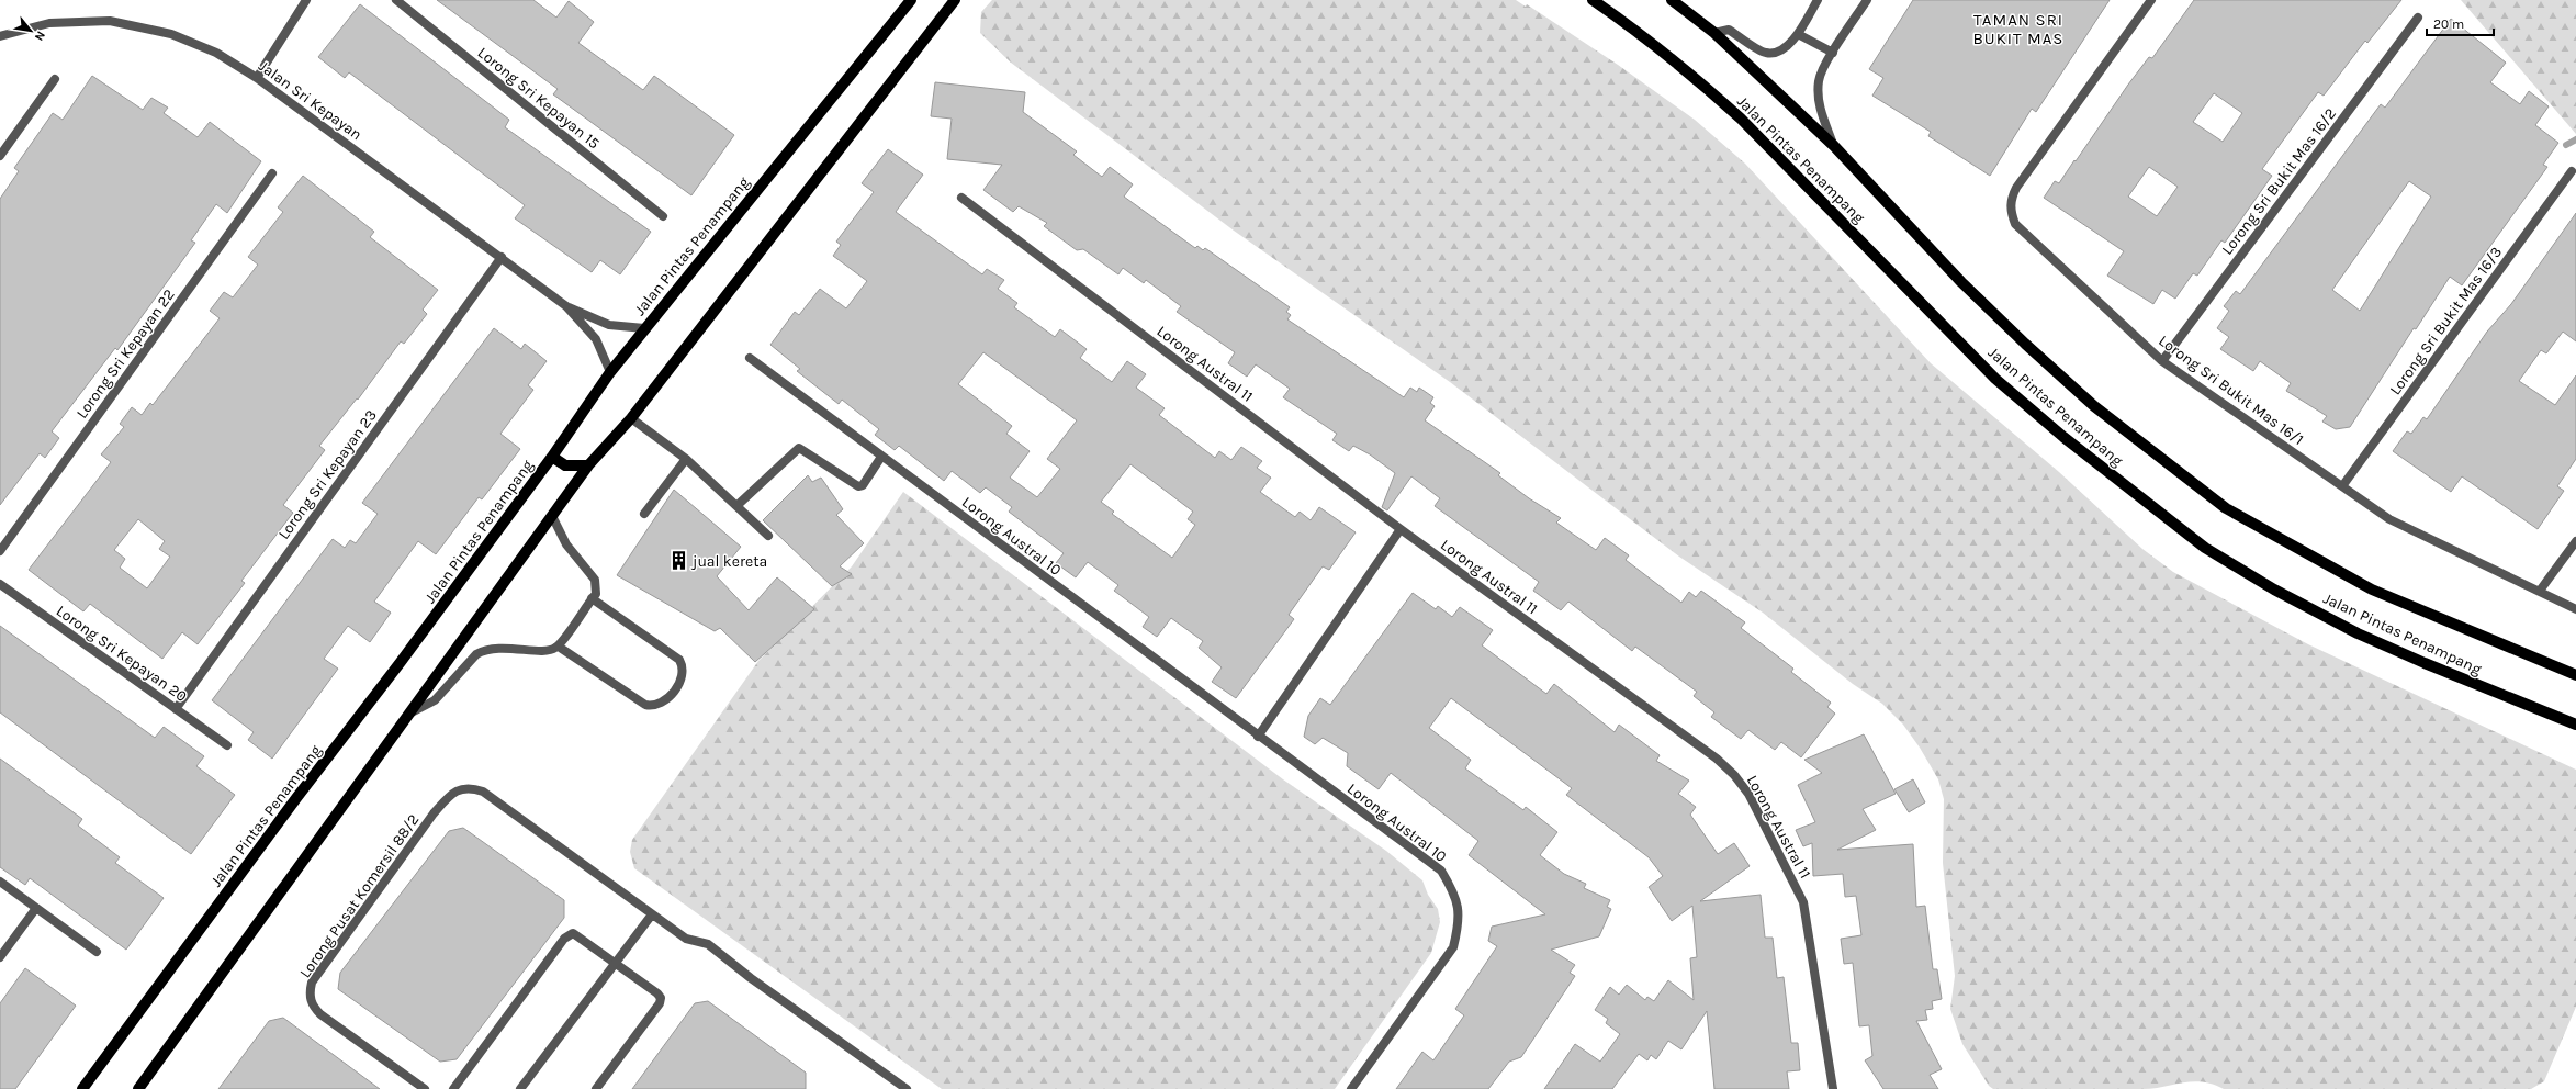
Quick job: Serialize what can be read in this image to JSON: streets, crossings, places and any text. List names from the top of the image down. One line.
{"streets":{"main road":["Jalan Pintas Penampang"],"street":["Lorong Sri Kepayan 15","Jalan Sri Kepayan","Lorong Sri Bukit Mas 16/2","Lorong Sri Bukit Mas 16/3","Lorong Sri Kepayan 22","Lorong Austral 11","Lorong Sri Bukit Mas 16/1","Lorong Sri Kepayan 23","Lorong Austral 10","Lorong Sri Kepayan 20","Lorong Pusat Komersil 88/2"]},"crossings":[["Jalan Sri Kepayan","Jalan Pintas Penampang"],["Jalan Sri Kepayan","Lorong Sri Kepayan 23"],["Lorong Sri Bukit Mas 16/2","Lorong Sri Bukit Mas 16/1"],["Lorong Sri Bukit Mas 16/3","Lorong Sri Bukit Mas 16/1"],["Lorong Sri Kepayan 23","Lorong Sri Kepayan 20"]],"districts":["TAMAN SRI BUKIT MAS"],"places":{"building":["jual kereta"]},"scale_bar":"20 m","north":"bottom right"}
